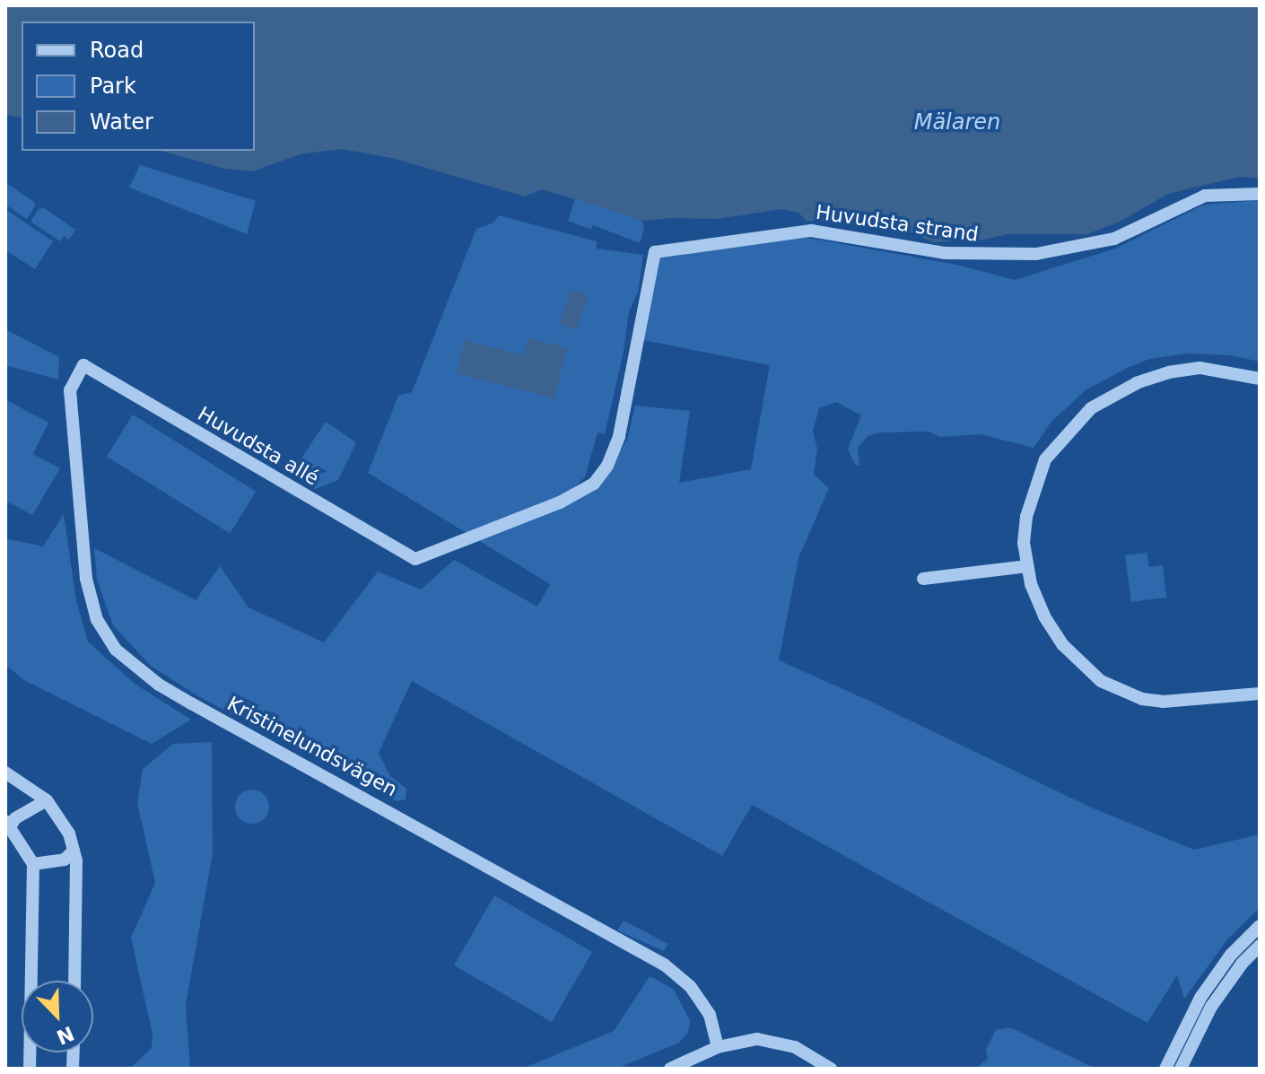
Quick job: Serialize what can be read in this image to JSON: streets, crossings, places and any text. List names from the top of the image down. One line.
{"streets":{"street":["Huvudsta strand","Huvudsta allé","Kristinelundsvägen"]},"crossings":[["Huvudsta strand","Huvudsta allé"],["Huvudsta allé","Kristinelundsvägen"]],"water":["Mälaren"],"legend":["Road","Park","Water"],"north":"bottom right"}
